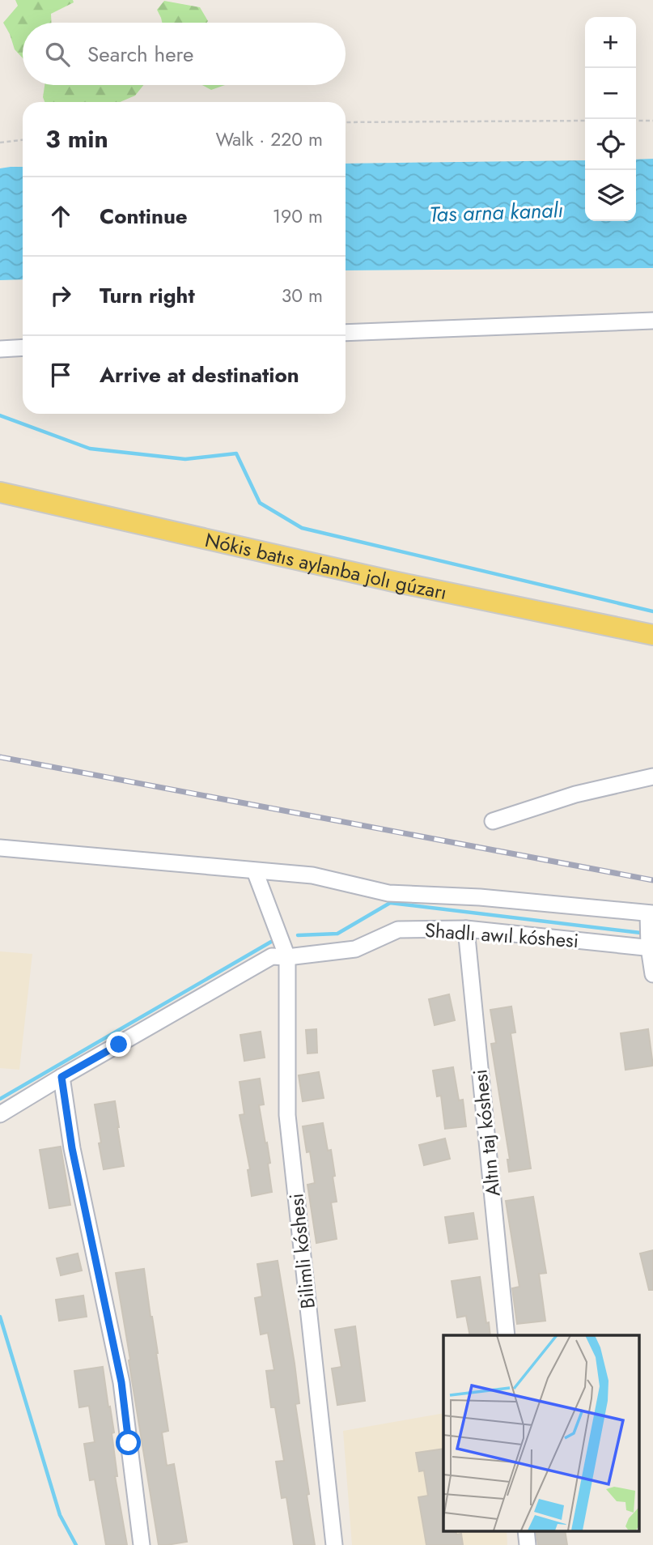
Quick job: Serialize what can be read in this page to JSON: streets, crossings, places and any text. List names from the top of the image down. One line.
{"streets":{"main road":["Nókis batıs aylanba jolı gúzarı"],"street":["Shadlı awıl kóshesi","Altın taj kóshesi","Bilimli kóshesi"]},"crossings":[["Shadlı awıl kóshesi","Altın taj kóshesi"],["Shadlı awıl kóshesi","Bilimli kóshesi"]],"water":["Tas arna kanalı"],"page":{"map_buttons":["+","−"],"search":"Search here","heading":["3 min","Walk · 220 m"],"list":[["Continue","190 m"],["Turn right","30 m"],"Arrive at destination"]}}
